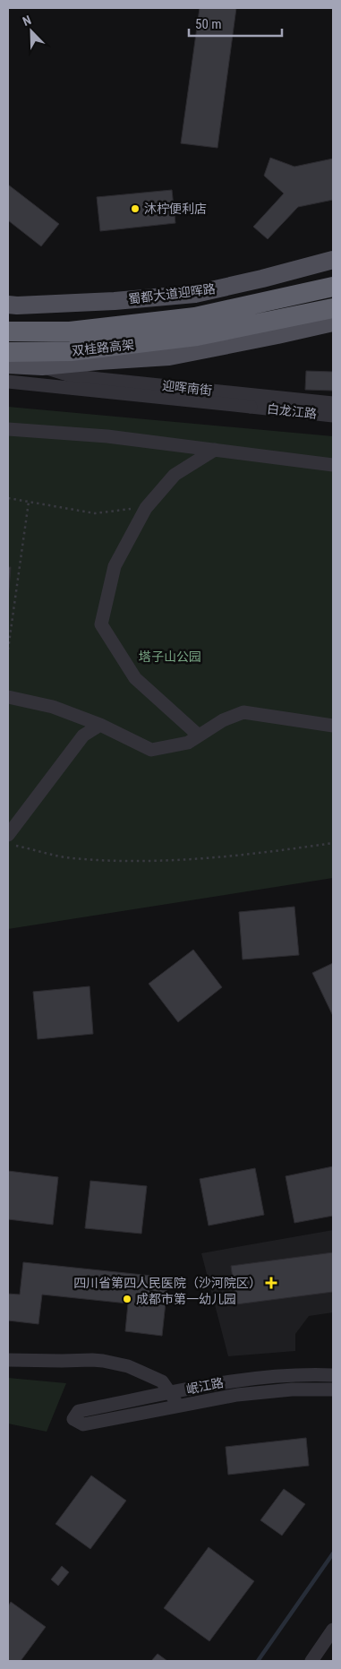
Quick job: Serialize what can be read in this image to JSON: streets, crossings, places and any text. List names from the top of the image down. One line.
{"streets":{"highway":["蜀都大道迎晖路","双桂路高架"],"street":["迎晖南街","白龙江路","岷江路"]},"crossings":[["蜀都大道迎晖路","双桂路高架"]],"parks":["塔子山公园"],"places":{"other":["沐柠便利店","成都市第一幼儿园"],"health":["四川省第四人民医院（沙河院区）"]},"scale_bar":"50 m","north":"top left"}
